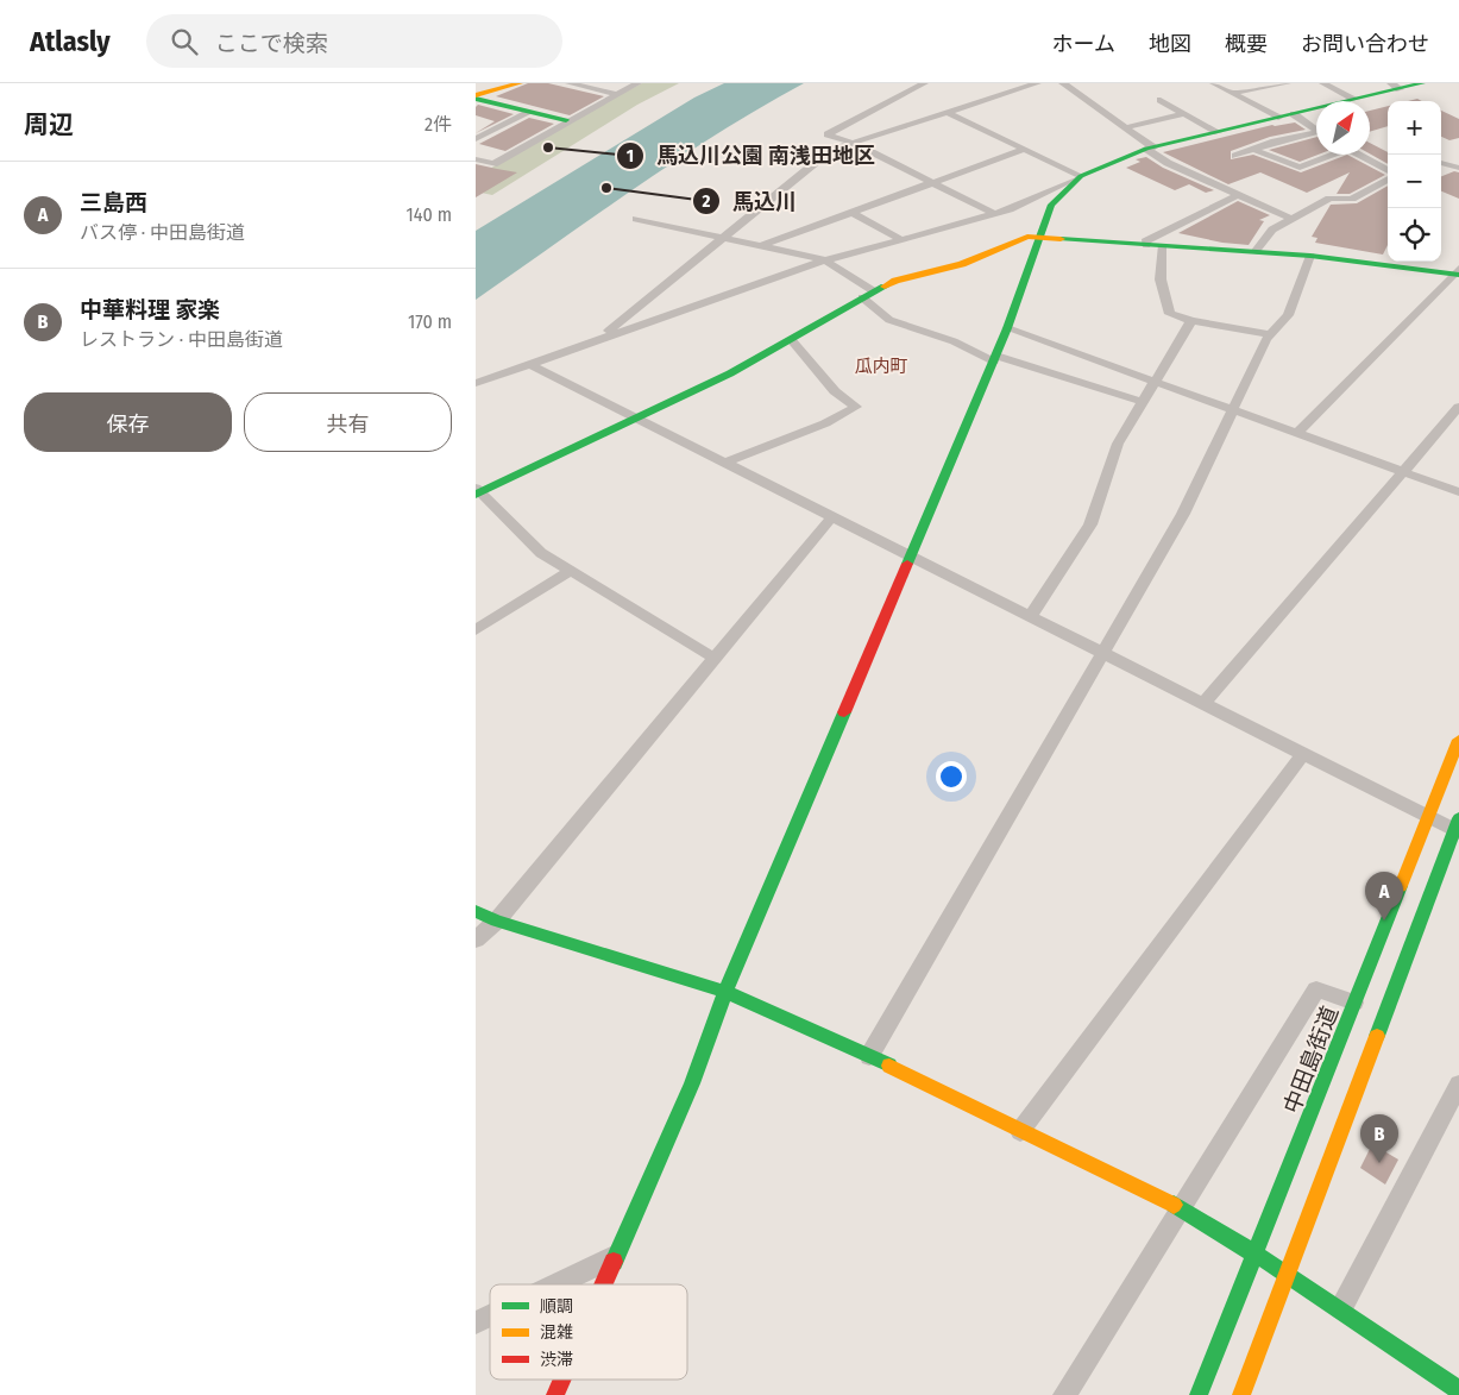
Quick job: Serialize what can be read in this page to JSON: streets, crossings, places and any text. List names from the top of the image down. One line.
{"streets":{"street":["中田島街道"]},"districts":["瓜内町"],"places":["馬込川公園 南浅田地区","馬込川"],"legend":["順調","混雑","渋滞"],"north":"top right","page":{"header":"Atlasly","search":"ここで検索","nav":["ホーム","地図","概要","お問い合わせ"],"heading":["周辺","2件"],"map_buttons":["+","−"],"list":[{"mark":"A","name":"三島西","note":"バス停 · 中田島街道","value":"140 m"},{"mark":"B","name":"中華料理 家楽","note":"レストラン · 中田島街道","value":"170 m"}],"buttons":["保存","共有"],"pins":["A","B"]}}
